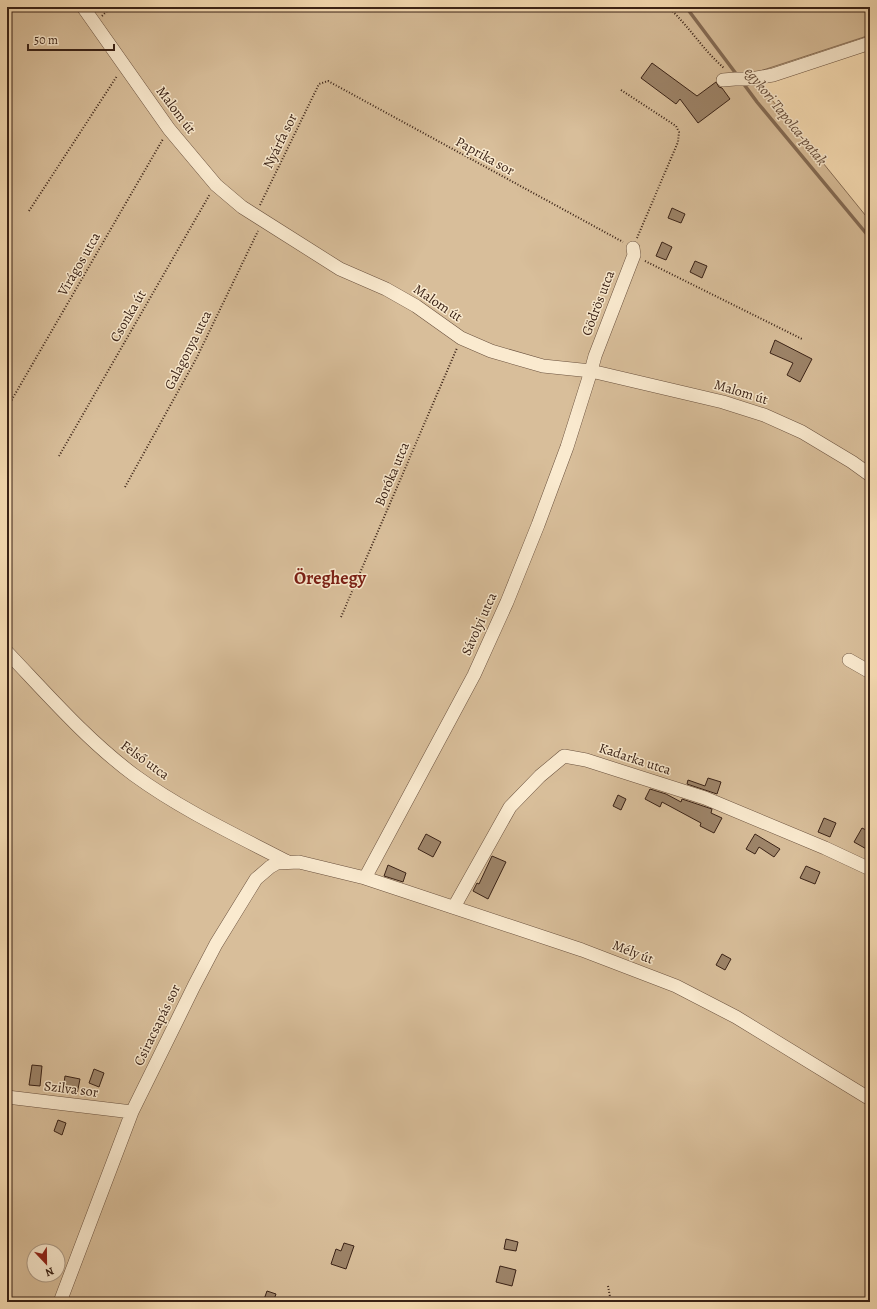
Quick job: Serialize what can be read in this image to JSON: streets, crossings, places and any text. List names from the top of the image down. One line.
{"streets":{"street":["Malom út","Gödrös utca","Sávolyi utca","Kadarka utca","Felső utca","Mély út","Csiracsapás sor","Szilva sor"],"path":["Nyárfa sor","Paprika sor","Virágos utca","Csonka út","Galagonya utca","Boróka utca"]},"crossings":[["Malom út","Nyárfa sor"],["Malom út","Virágos utca"],["Malom út","Gödrös utca"],["Malom út","Csonka út"],["Malom út","Galagonya utca"],["Malom út","Boróka utca"],["Malom út","Sávolyi utca"],["Nyárfa sor","Paprika sor"],["Nyárfa sor","Galagonya utca"],["Paprika sor","Gödrös utca"],["Gödrös utca","Sávolyi utca"],["Sávolyi utca","Mély út"],["Sávolyi utca","Csiracsapás sor"],["Kadarka utca","Mély út"],["Felső utca","Csiracsapás sor"],["Mély út","Csiracsapás sor"],["Csiracsapás sor","Szilva sor"]],"districts":["Öreghegy"],"water":["egykori Tapolca-patak"],"scale_bar":"50 m","north":"bottom"}
